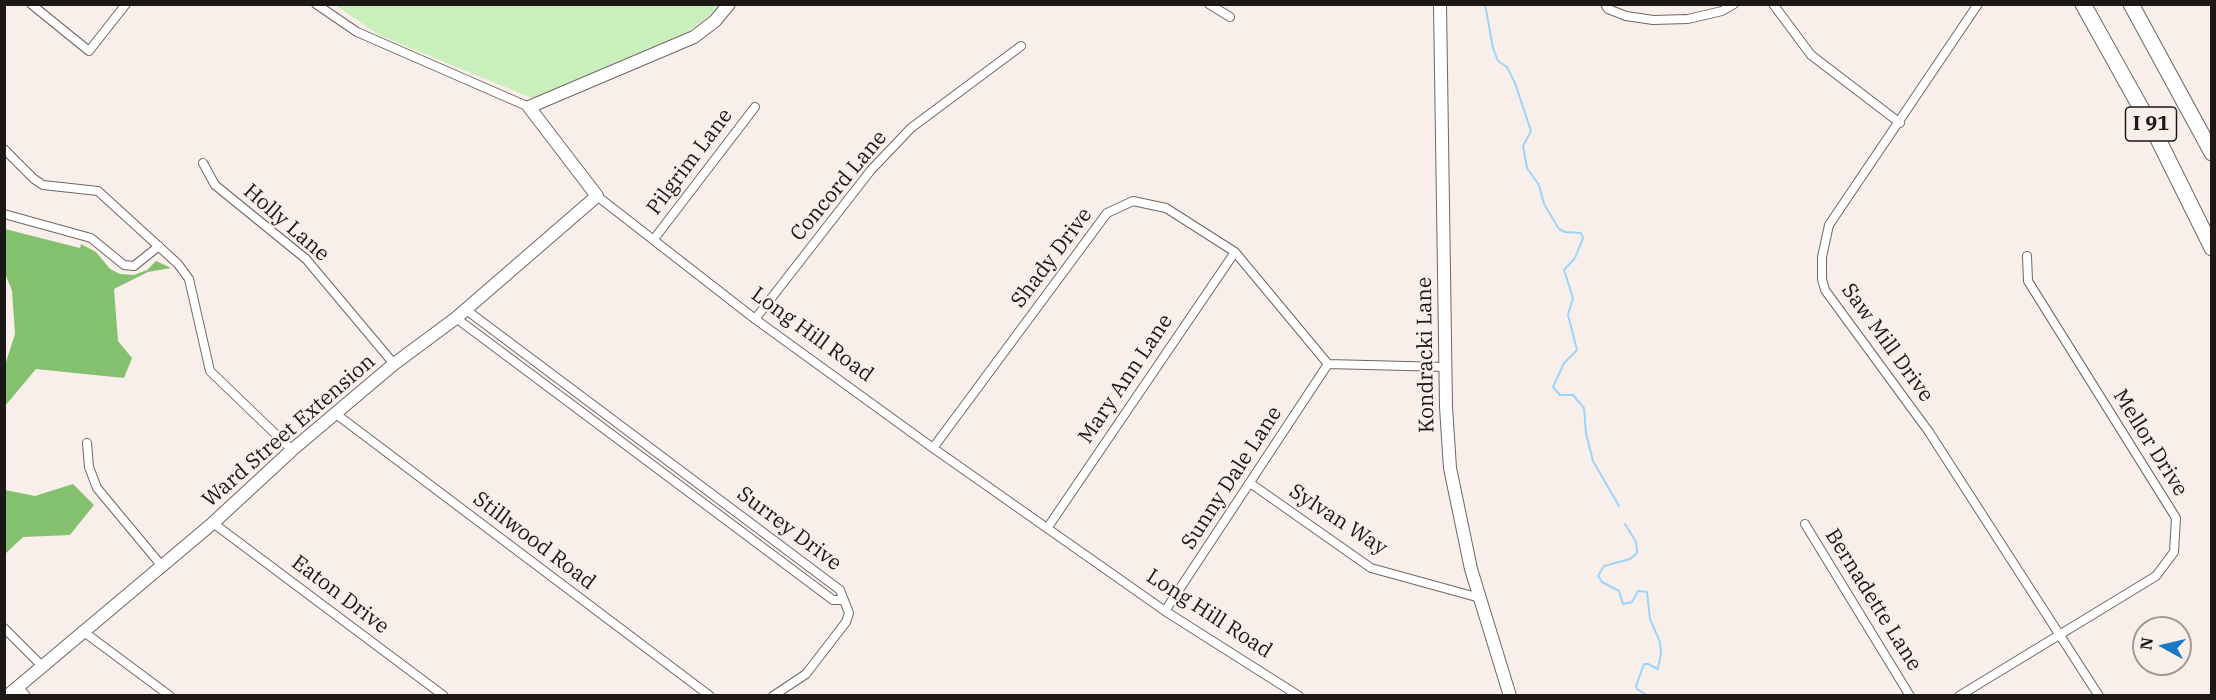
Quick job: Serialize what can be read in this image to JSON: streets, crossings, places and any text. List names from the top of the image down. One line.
{"streets":{"highway":["I 91"],"street":["Pilgrim Lane","Concord Lane","Holly Lane","Shady Drive","Long Hill Road","Saw Mill Drive","Kondracki Lane","Mary Ann Lane","Ward Street Extension","Mellor Drive","Sunny Dale Lane","Sylvan Way","Surrey Drive","Stillwood Road","Eaton Drive","Bernadette Lane"]},"crossings":[["Pilgrim Lane","Long Hill Road"],["Concord Lane","Long Hill Road"],["Holly Lane","Ward Street Extension"],["Shady Drive","Long Hill Road"],["Shady Drive","Mary Ann Lane"],["Shady Drive","Sunny Dale Lane"],["Long Hill Road","Mary Ann Lane"],["Long Hill Road","Ward Street Extension"],["Long Hill Road","Sunny Dale Lane"],["Saw Mill Drive","Mellor Drive"],["Kondracki Lane","Sylvan Way"],["Ward Street Extension","Surrey Drive"],["Ward Street Extension","Stillwood Road"],["Ward Street Extension","Eaton Drive"],["Sunny Dale Lane","Sylvan Way"]],"north":"left"}
